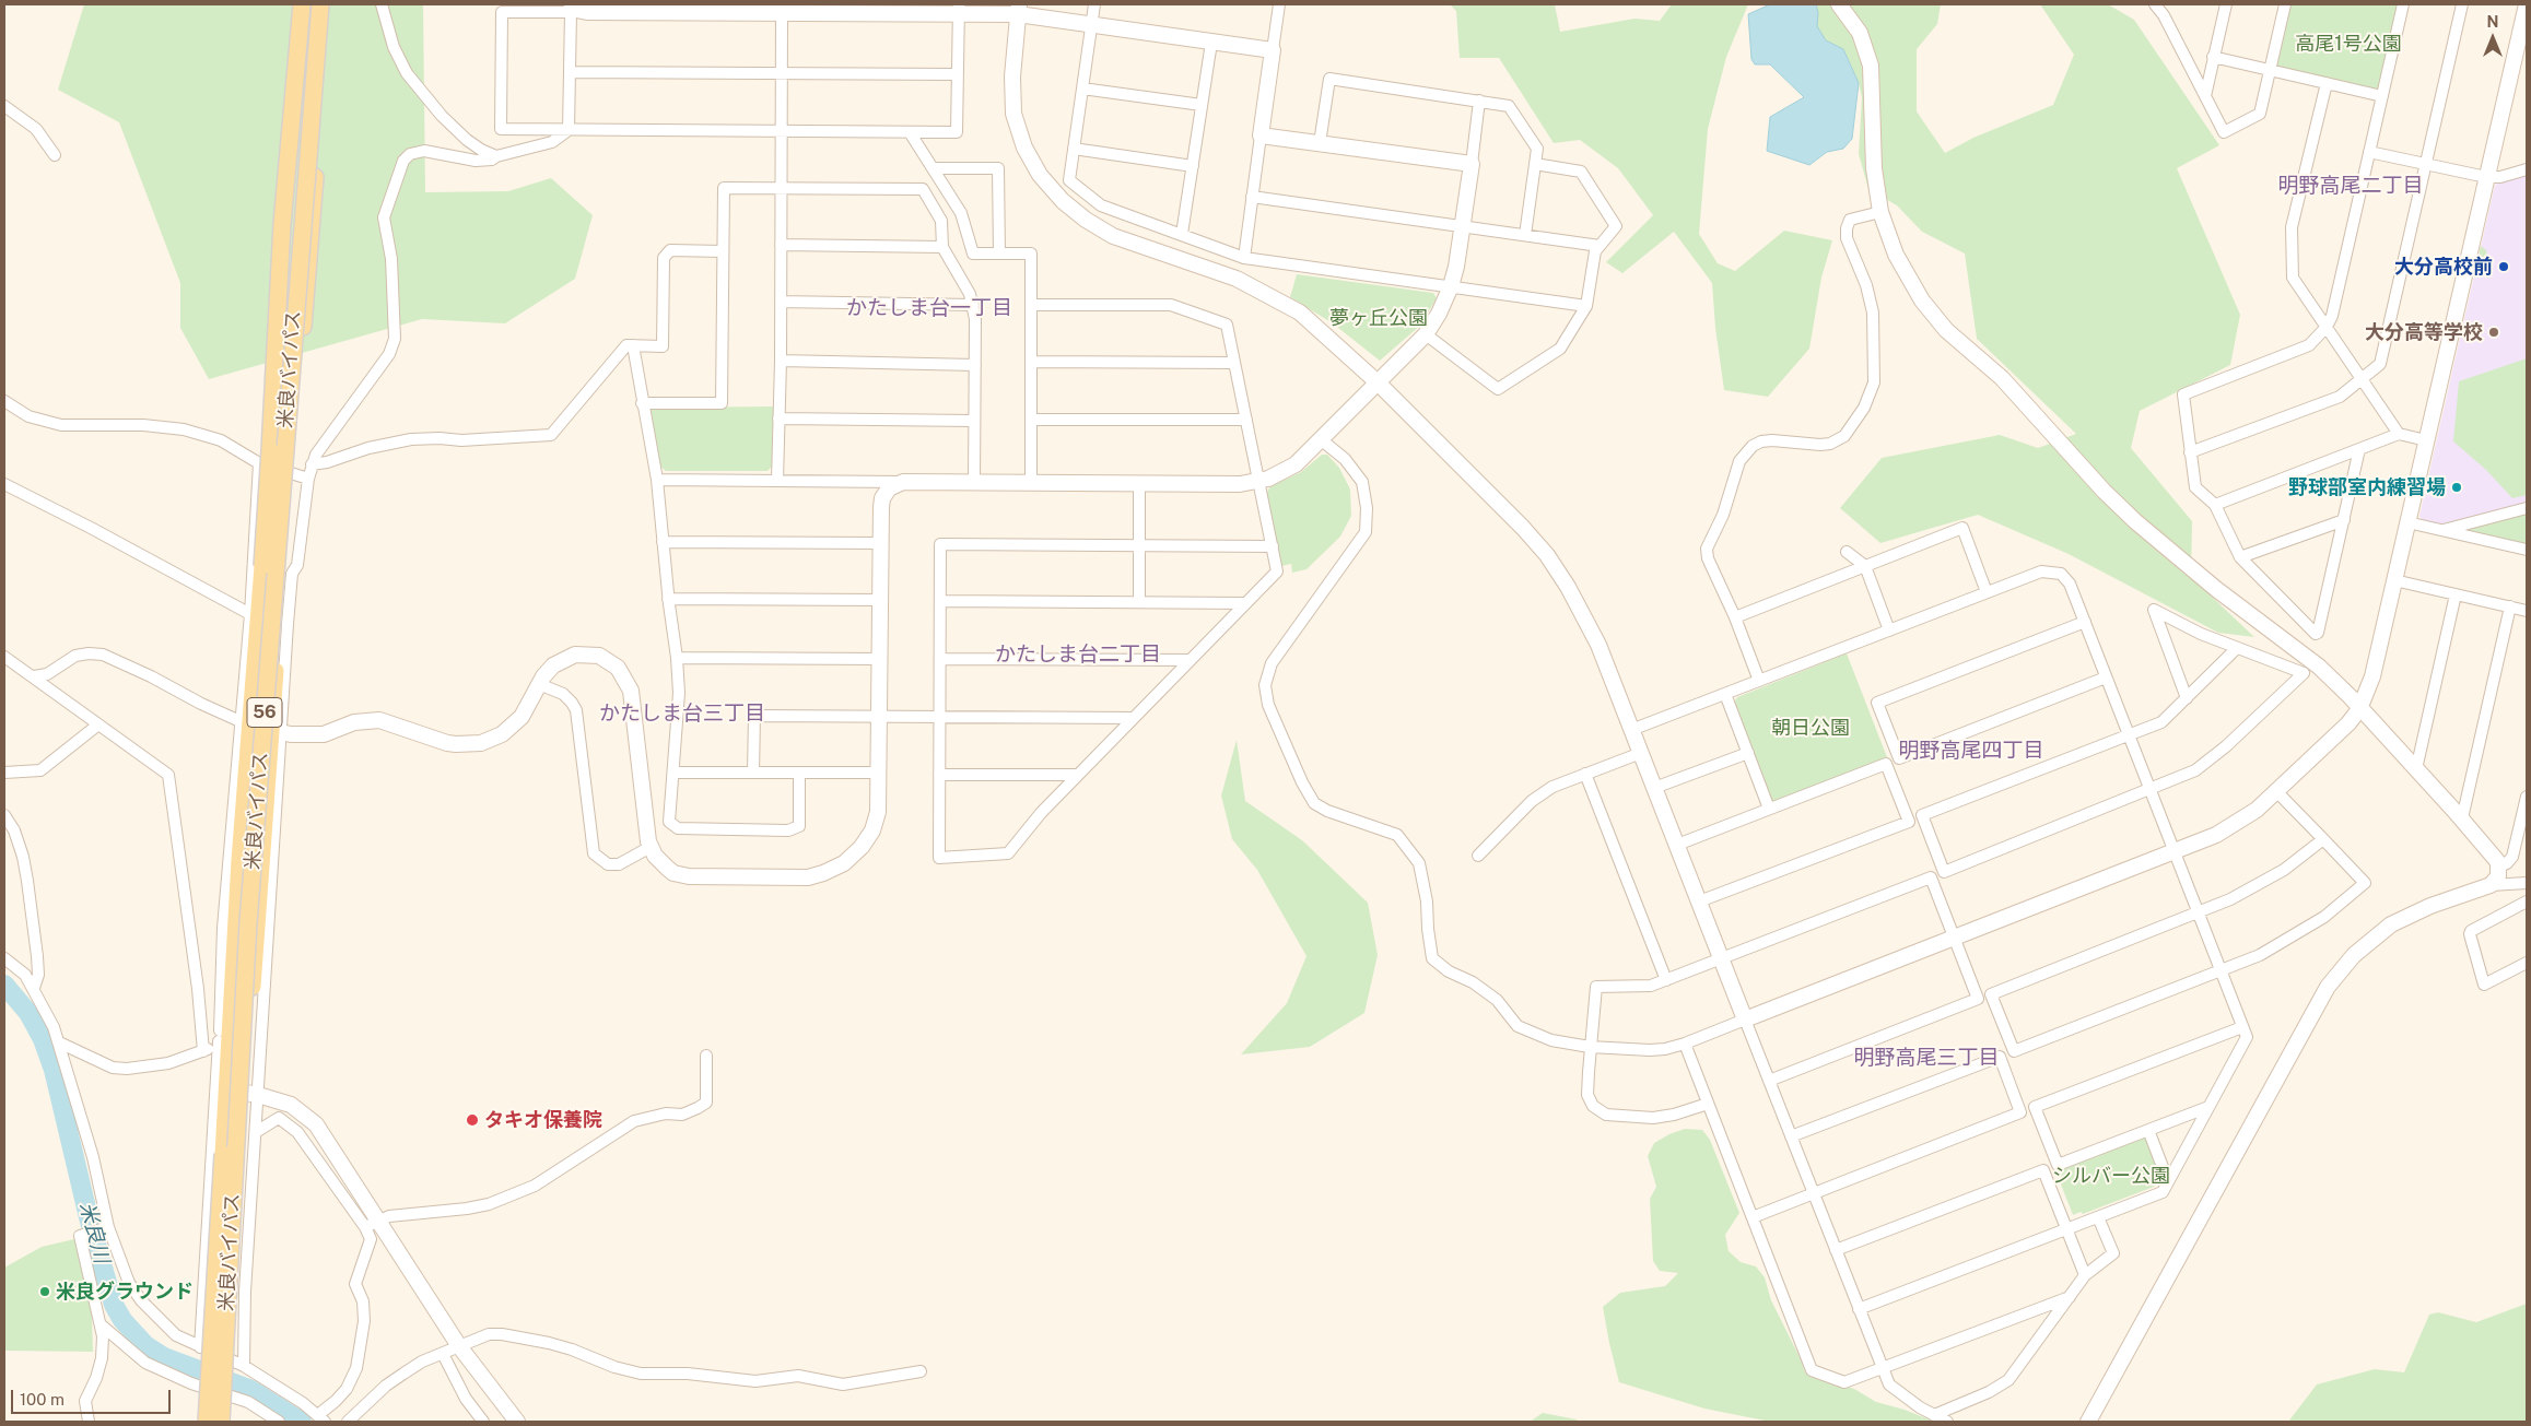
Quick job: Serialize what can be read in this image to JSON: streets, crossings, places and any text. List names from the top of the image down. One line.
{"streets":{"main road":["米良バイパス","56"]},"districts":["明野高尾二丁目","かたしま台一丁目","かたしま台二丁目","かたしま台三丁目","明野高尾四丁目","明野高尾三丁目"],"water":["米良川"],"parks":["高尾1号公園","夢ヶ丘公園","朝日公園","シルバー公園"],"places":["大分高校前","大分高等学校","野球部室内練習場","タキオ保養院","米良グラウンド"],"scale_bar":"100 m","north":"top"}
